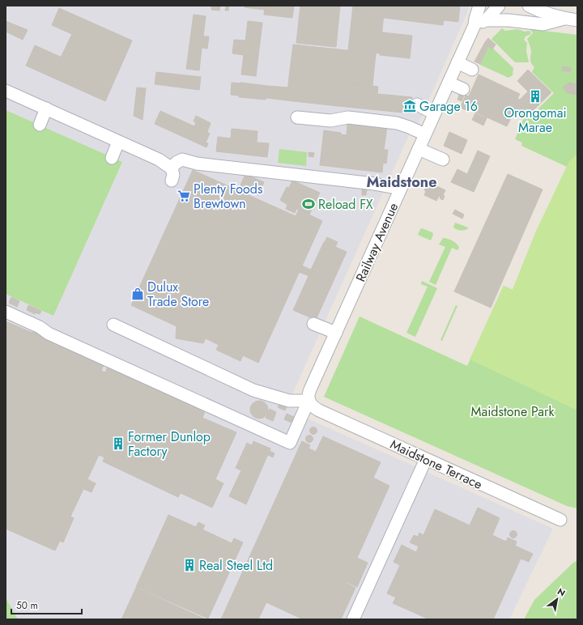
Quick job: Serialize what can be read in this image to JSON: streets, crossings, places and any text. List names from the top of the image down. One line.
{"streets":{"street":["Railway Avenue","Maidstone Terrace"]},"crossings":[["Railway Avenue","Maidstone Terrace"]],"districts":["Maidstone"],"parks":["Maidstone Park"],"places":{"building":["Orongomai Marae","Former Dunlop Factory","Real Steel Ltd"],"museum":["Garage 16"],"supermarket":["Plenty Foods Brewtown"],"sports":["Reload FX"],"shop":["Dulux Trade Store"]},"scale_bar":"50 m","north":"top right"}
